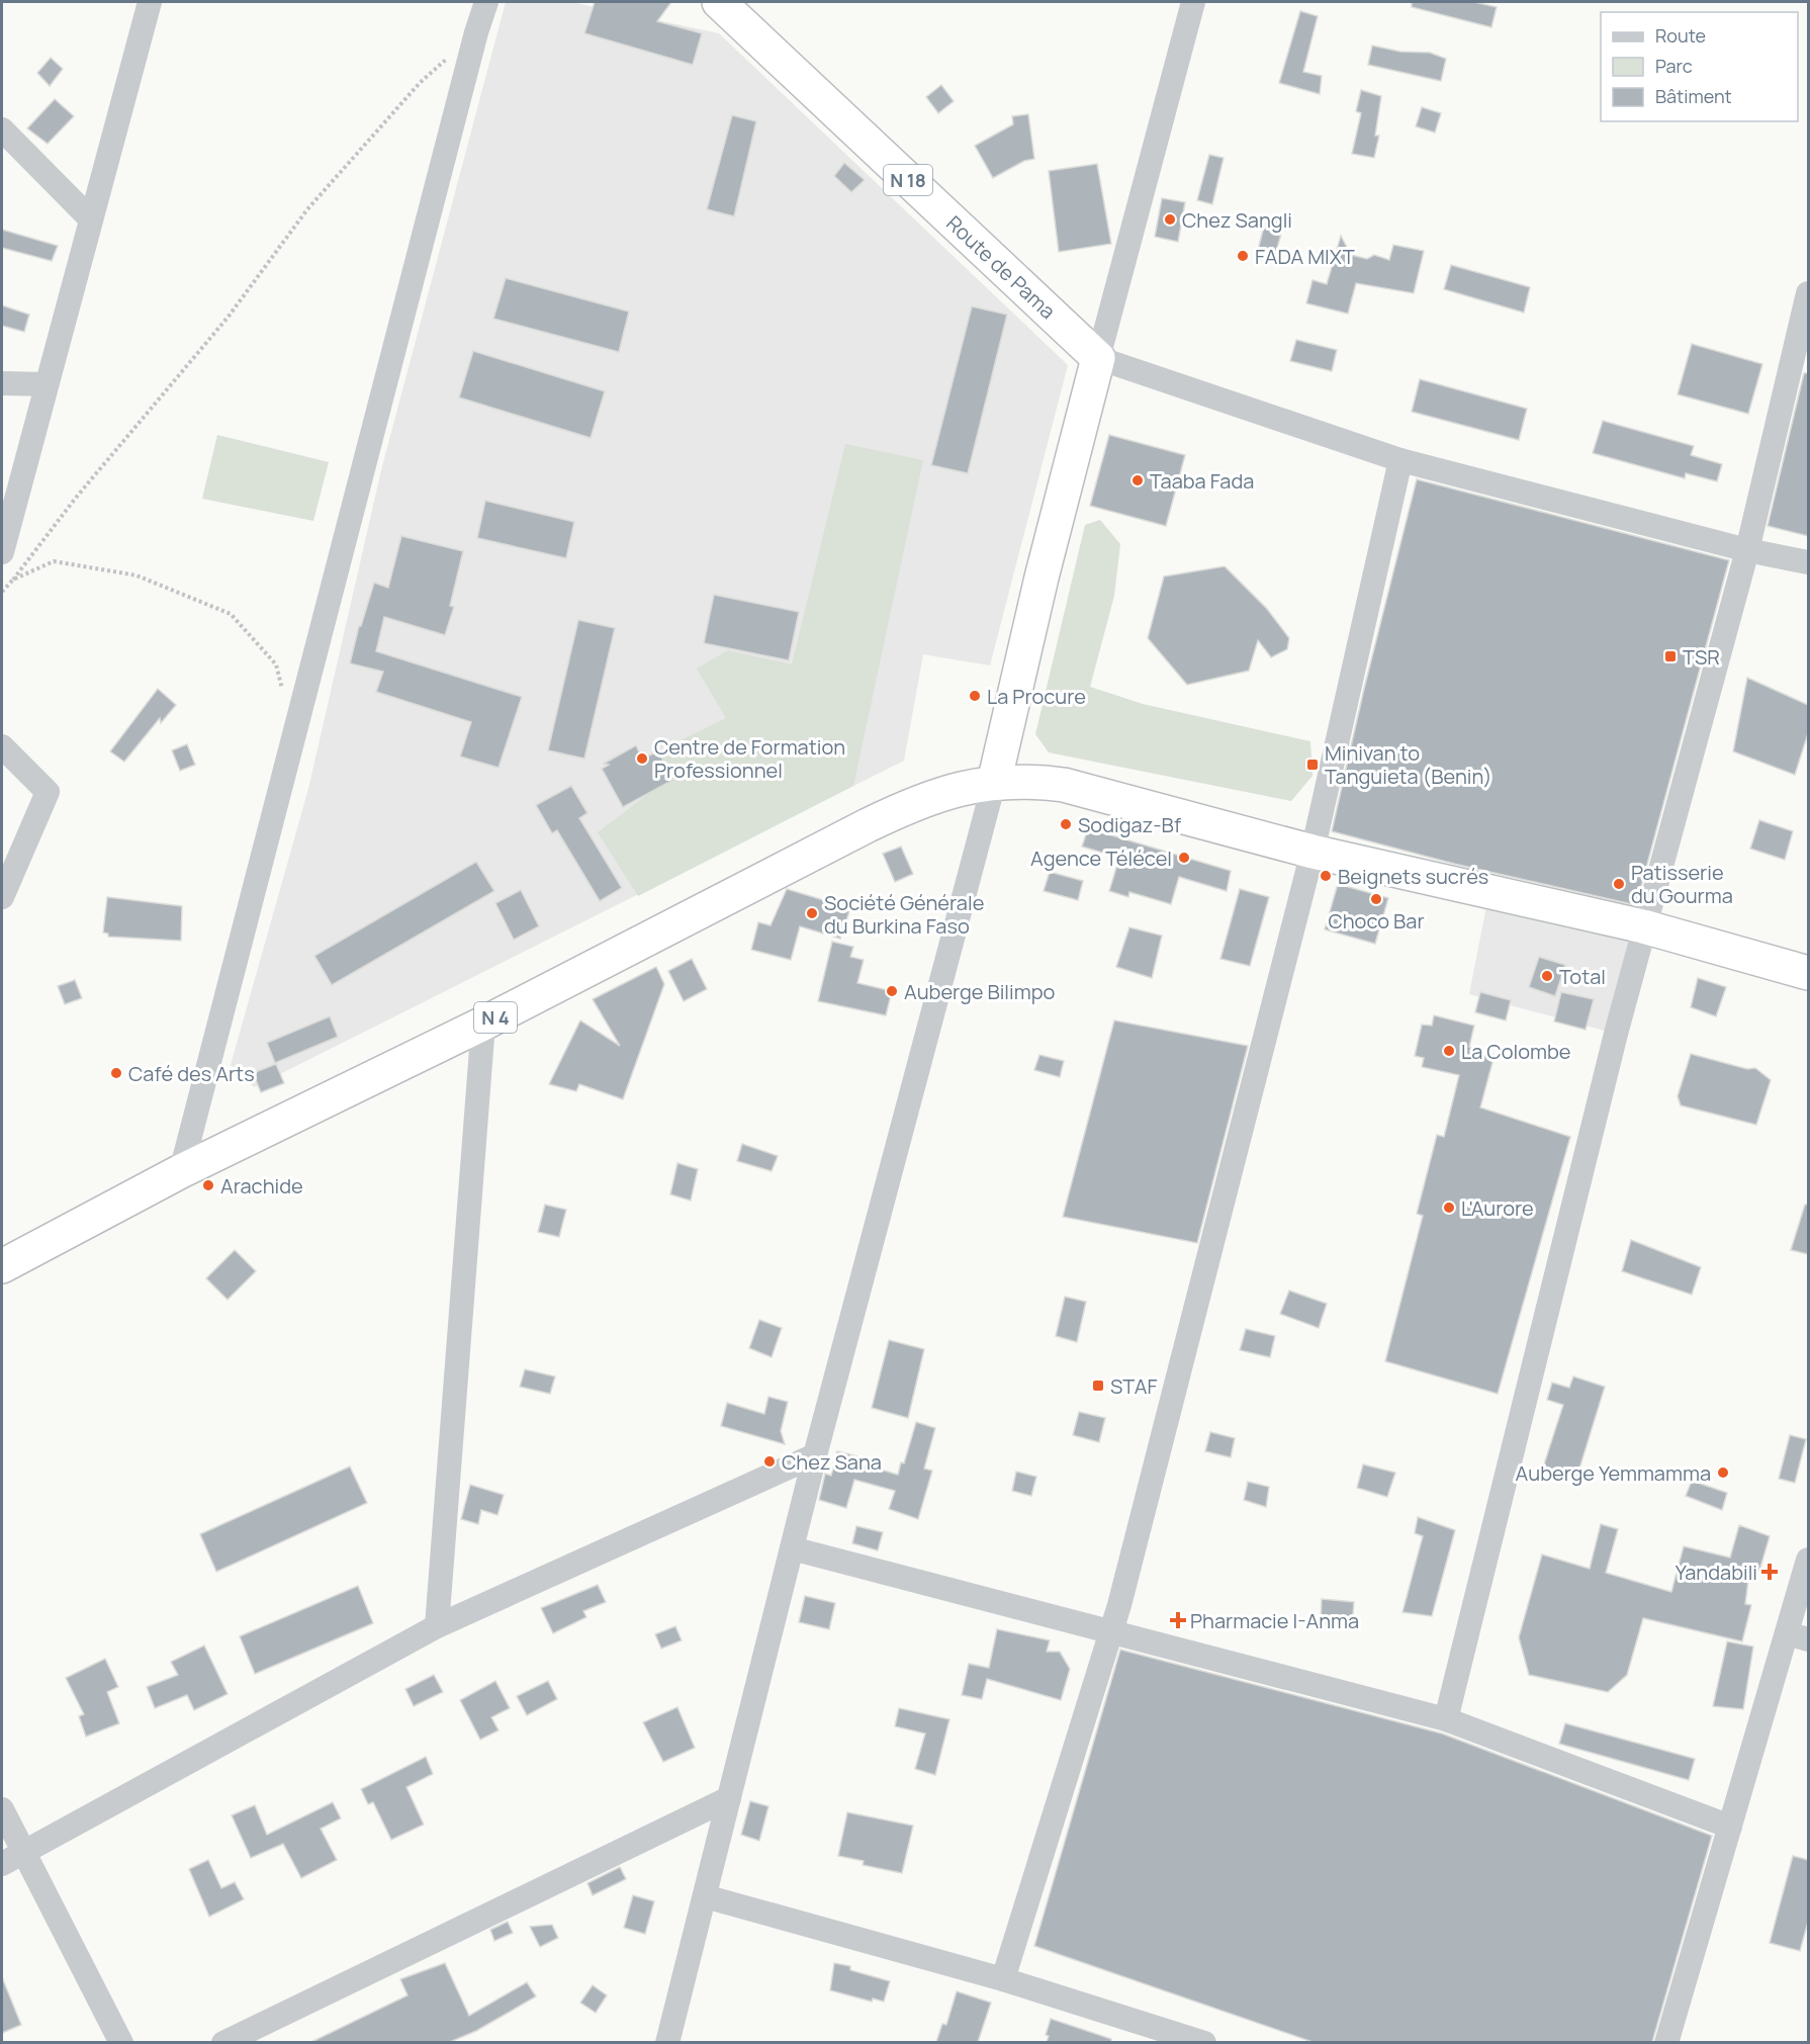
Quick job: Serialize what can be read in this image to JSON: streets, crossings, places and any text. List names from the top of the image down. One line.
{"streets":{"highway":["N 18","Route de Pama","N 4"]},"places":{"other":["Chez Sangli","FADA MIXT","Taaba Fada","La Procure","Centre de Formation Professionnel","Sodigaz-Bf","Agence Télécel","Beignets sucrés","Patisserie du Gourma","Choco Bar","Société Générale du Burkina Faso","Total","Auberge Bilimpo","La Colombe","Café des Arts","Arachide","L'Aurore","Chez Sana","Auberge Yemmamma"],"transit":["TSR","Minivan to Tanguieta (Benin)","STAF"],"health":["Yandabili","Pharmacie I-Anma"]},"legend":["Route","Parc","Bâtiment"]}
